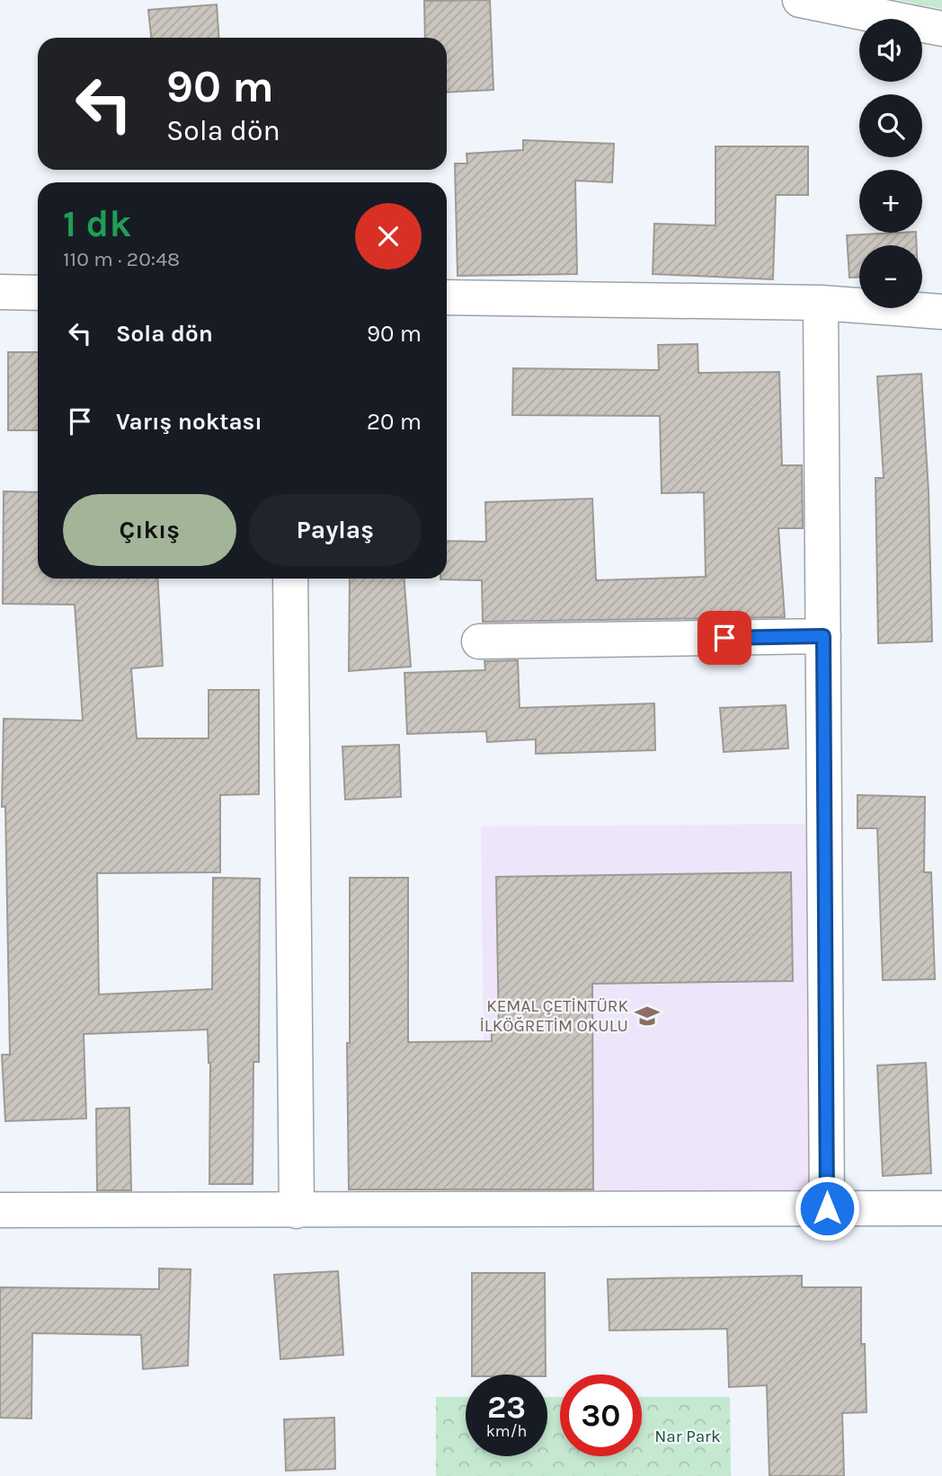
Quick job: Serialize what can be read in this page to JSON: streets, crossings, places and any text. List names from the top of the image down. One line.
{"parks":["Nar Park"],"places":{"school or university":["KEMAL ÇETİNTÜRK İLKÖĞRETİM OKULU"]},"page":{"map_buttons":["+","−"],"turn":["90 m","Sola dön"],"heading":["1 dk","110 m · 20:48"],"list":[{"name":"Sola dön","value":"90 m"},{"name":"Varış noktası","value":"20 m"}],"buttons":["Çıkış","Paylaş"],"speed":"23 km/h","limit":"30"}}
